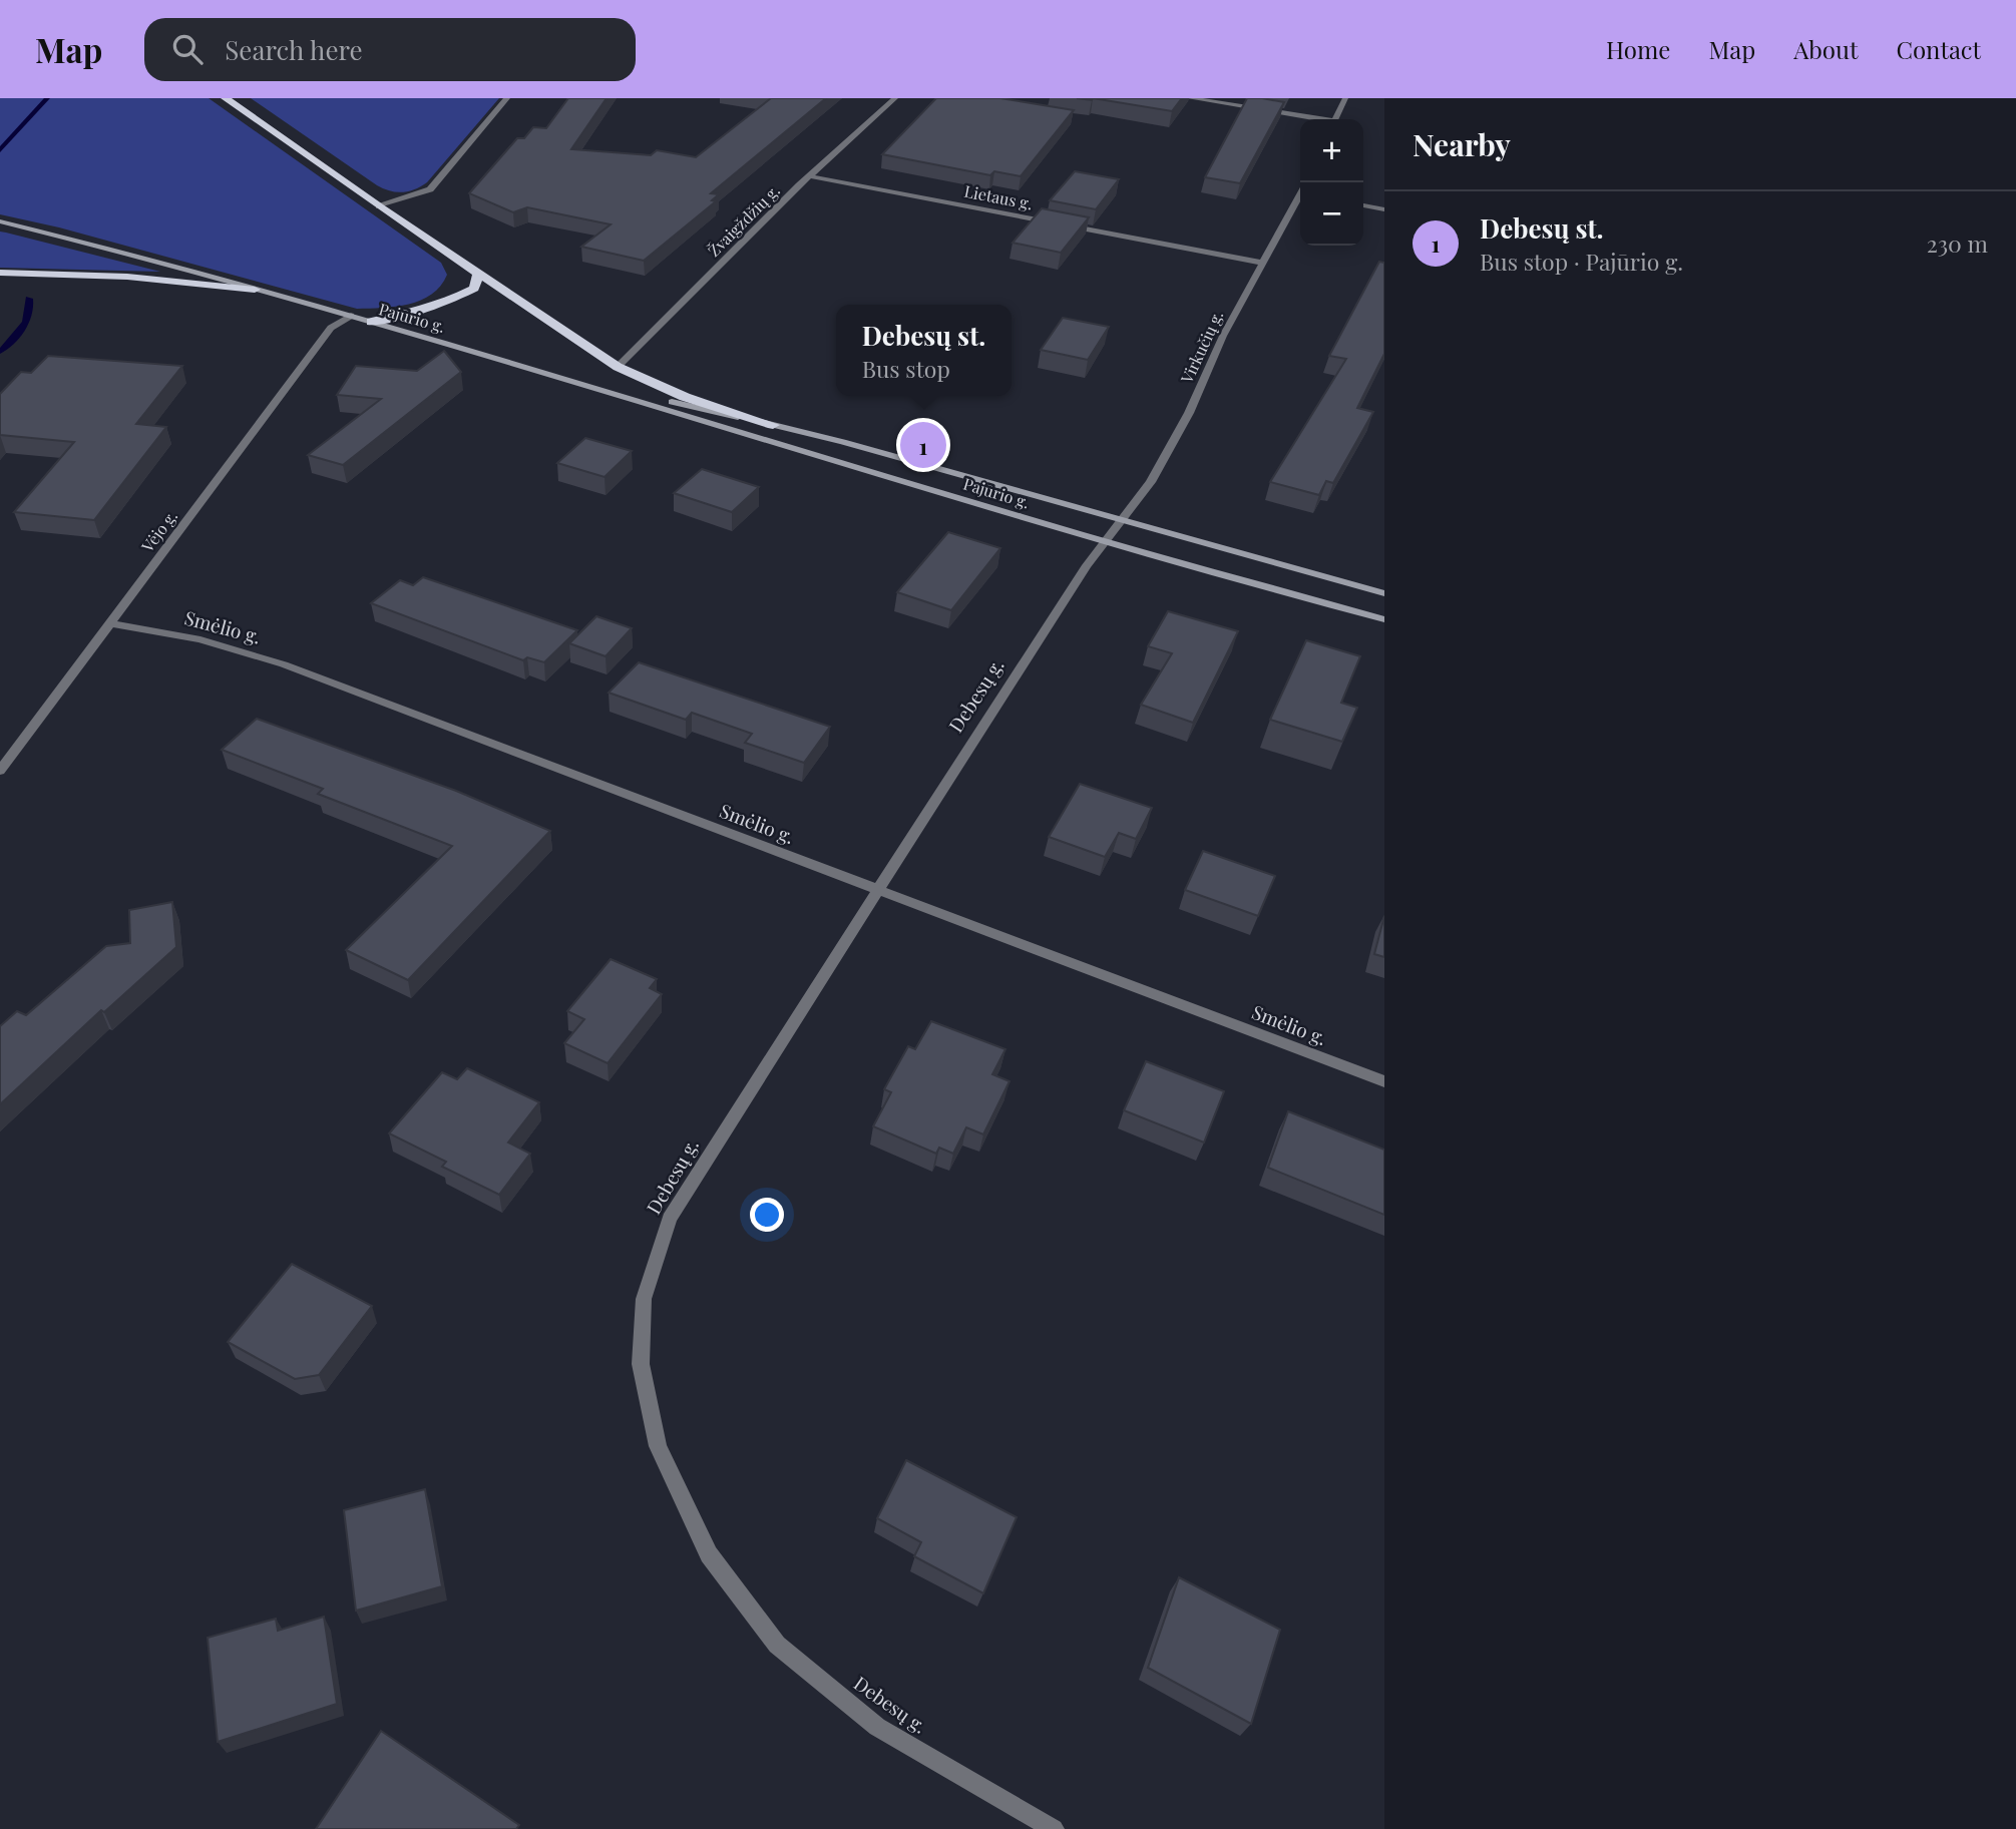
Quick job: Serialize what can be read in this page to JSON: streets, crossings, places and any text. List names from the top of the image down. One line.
{"streets":{"main road":["Pajūrio g."],"street":["Lietaus g.","Žvaigždžių g.","Virkučių g.","Vėjo g.","Smėlio g.","Debesų g."]},"crossings":[["Lietaus g.","Žvaigždžių g."],["Lietaus g.","Virkučių g."],["Pajūrio g.","Virkučių g."],["Pajūrio g.","Vėjo g."],["Pajūrio g.","Debesų g."],["Virkučių g.","Debesų g."],["Vėjo g.","Smėlio g."],["Smėlio g.","Debesų g."]],"page":{"header":"Map","search":"Search here","nav":["Home","Map","About","Contact"],"heading":"Nearby","map_buttons":["+","−"],"list":[{"mark":"1","name":"Debesų st.","note":"Bus stop · Pajūrio g.","value":"230 m"}],"popup":["Debesų st.","Bus stop"],"pins":"1"}}
